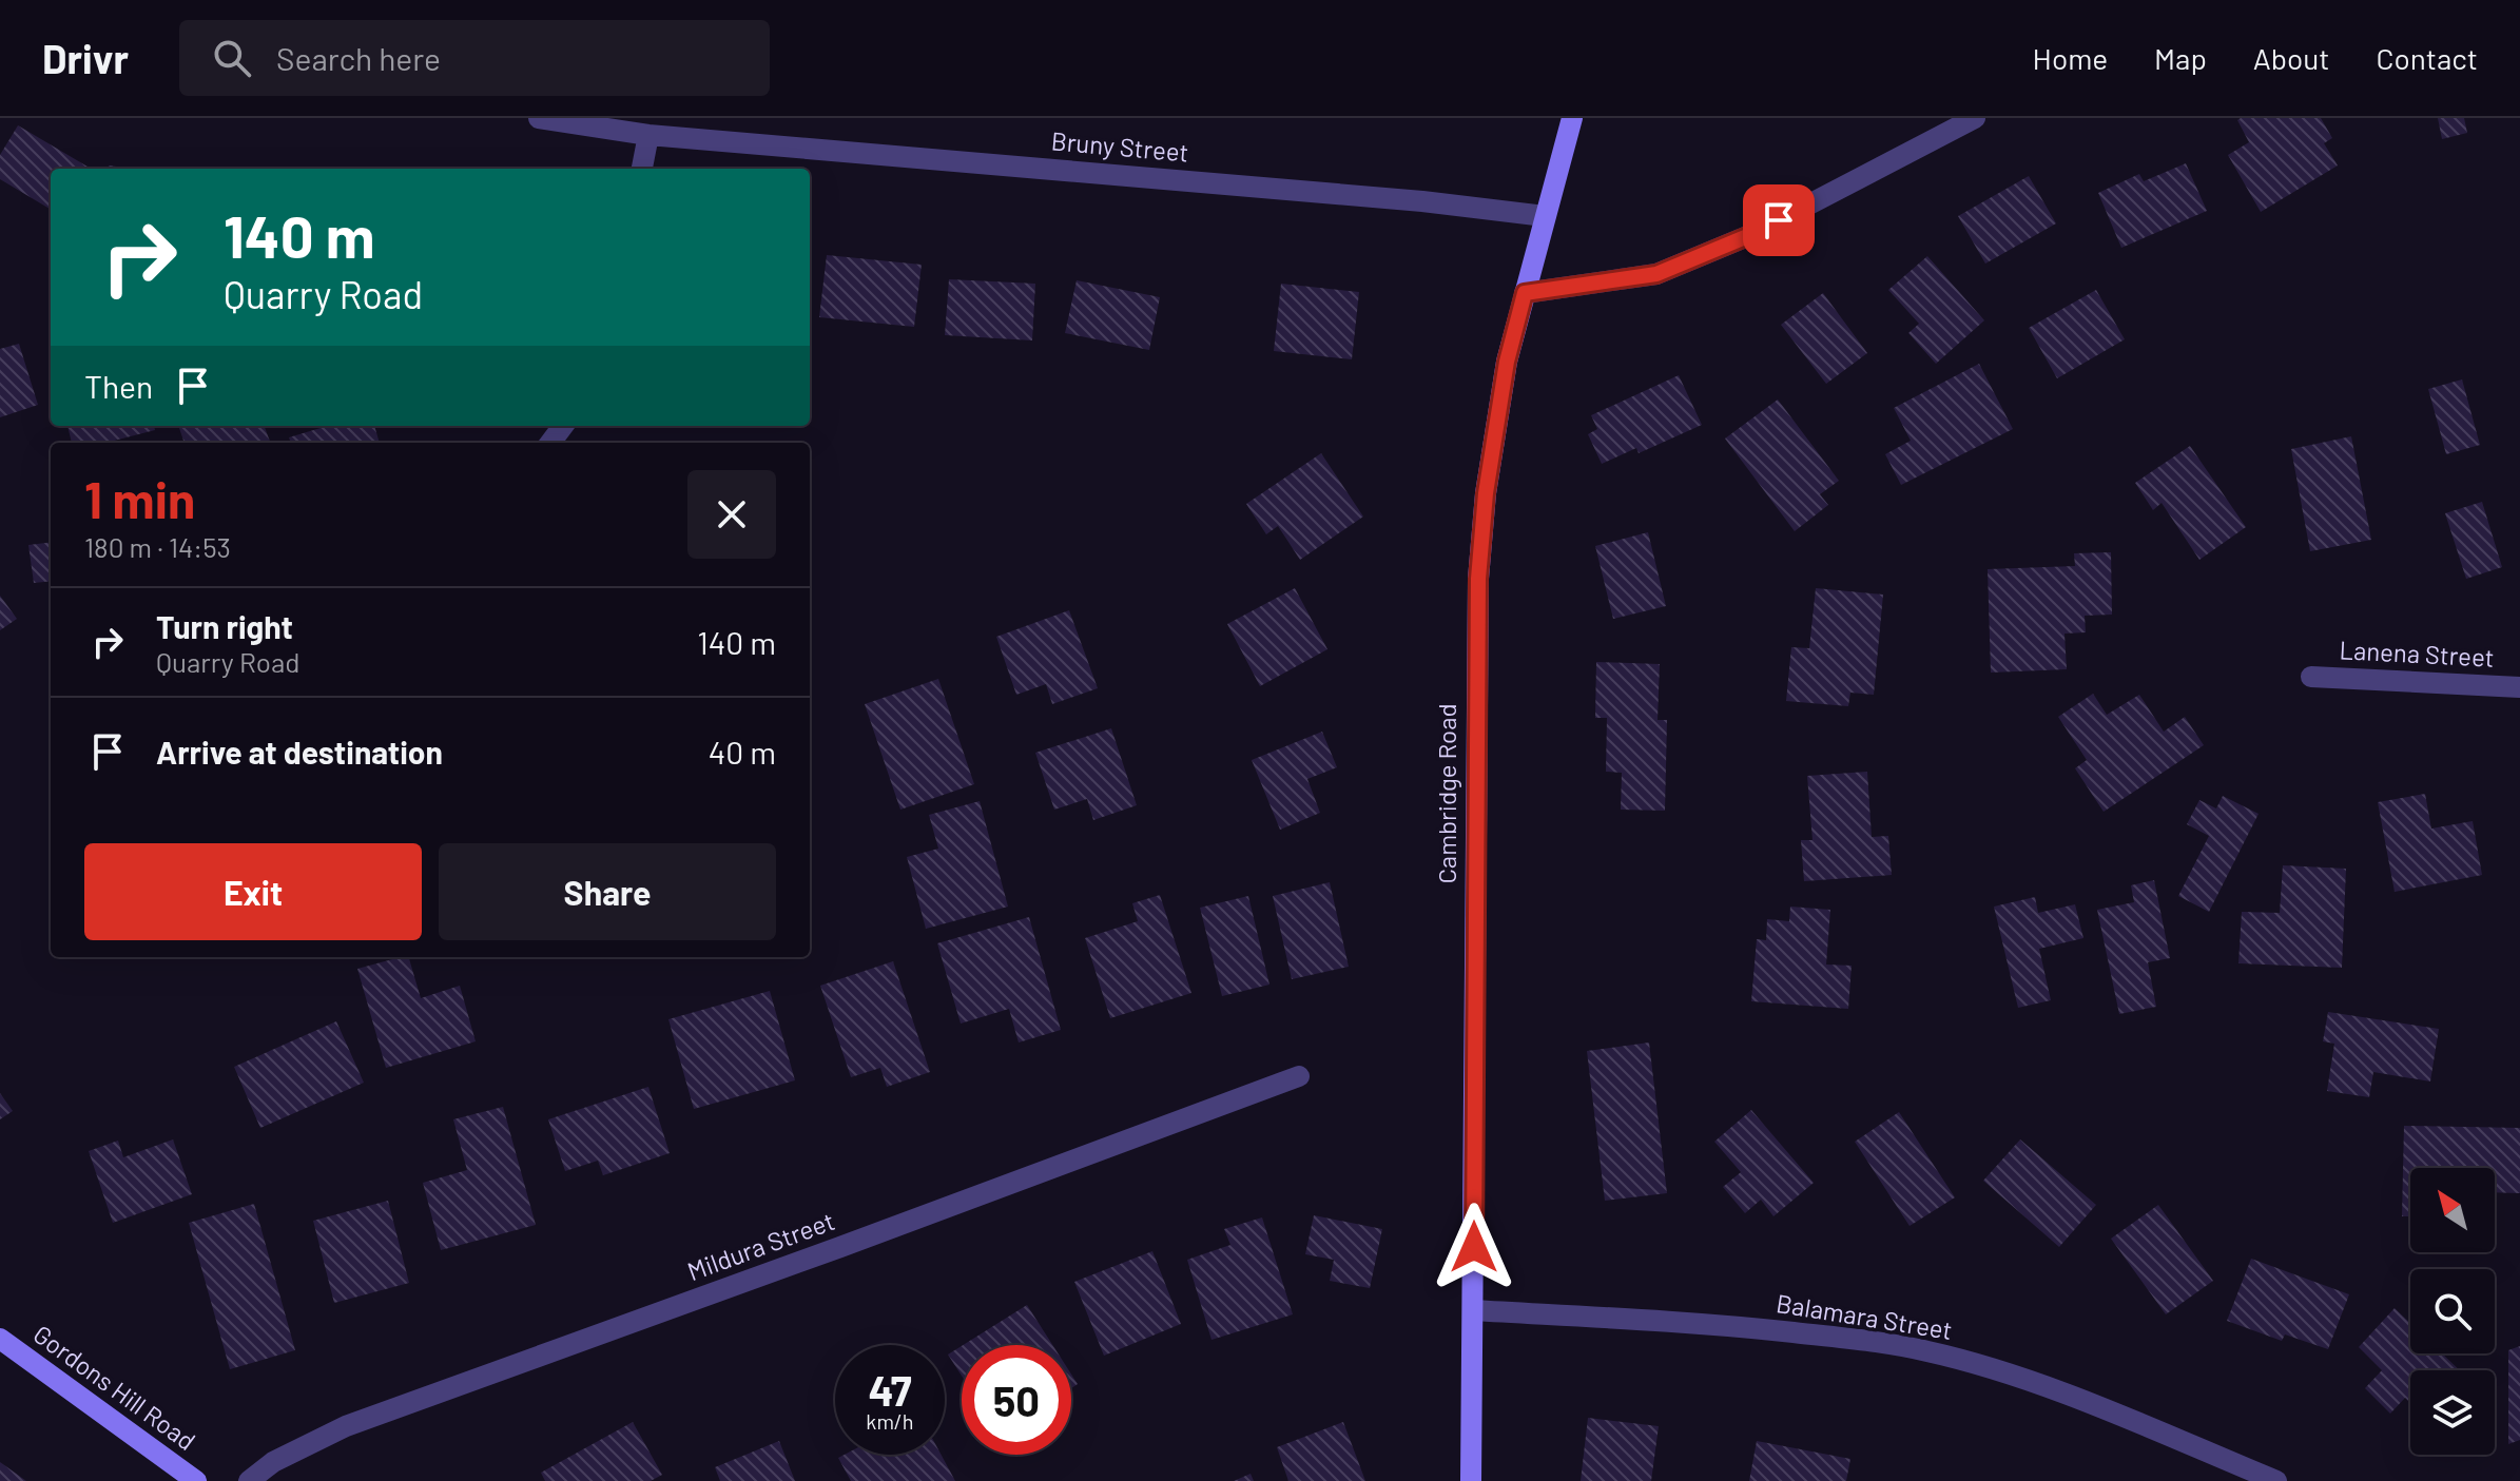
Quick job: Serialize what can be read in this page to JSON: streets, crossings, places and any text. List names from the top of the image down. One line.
{"streets":{"main road":["Cambridge Road","Gordons Hill Road"],"street":["Bruny Street","Lanena Street","Mildura Street","Balamara Street"]},"crossings":[["Bruny Street","Cambridge Road"],["Cambridge Road","Balamara Street"]],"north":"top left","page":{"header":"Drivr","search":"Search here","nav":["Home","Map","About","Contact"],"turn":["140 m","Quarry Road"],"then":"Then","heading":["1 min","180 m · 14:53"],"list":[{"name":"Turn right","note":"Quarry Road","value":"140 m"},{"name":"Arrive at destination","value":"40 m"}],"buttons":["Exit","Share"],"speed":"47 km/h","limit":"50"}}
